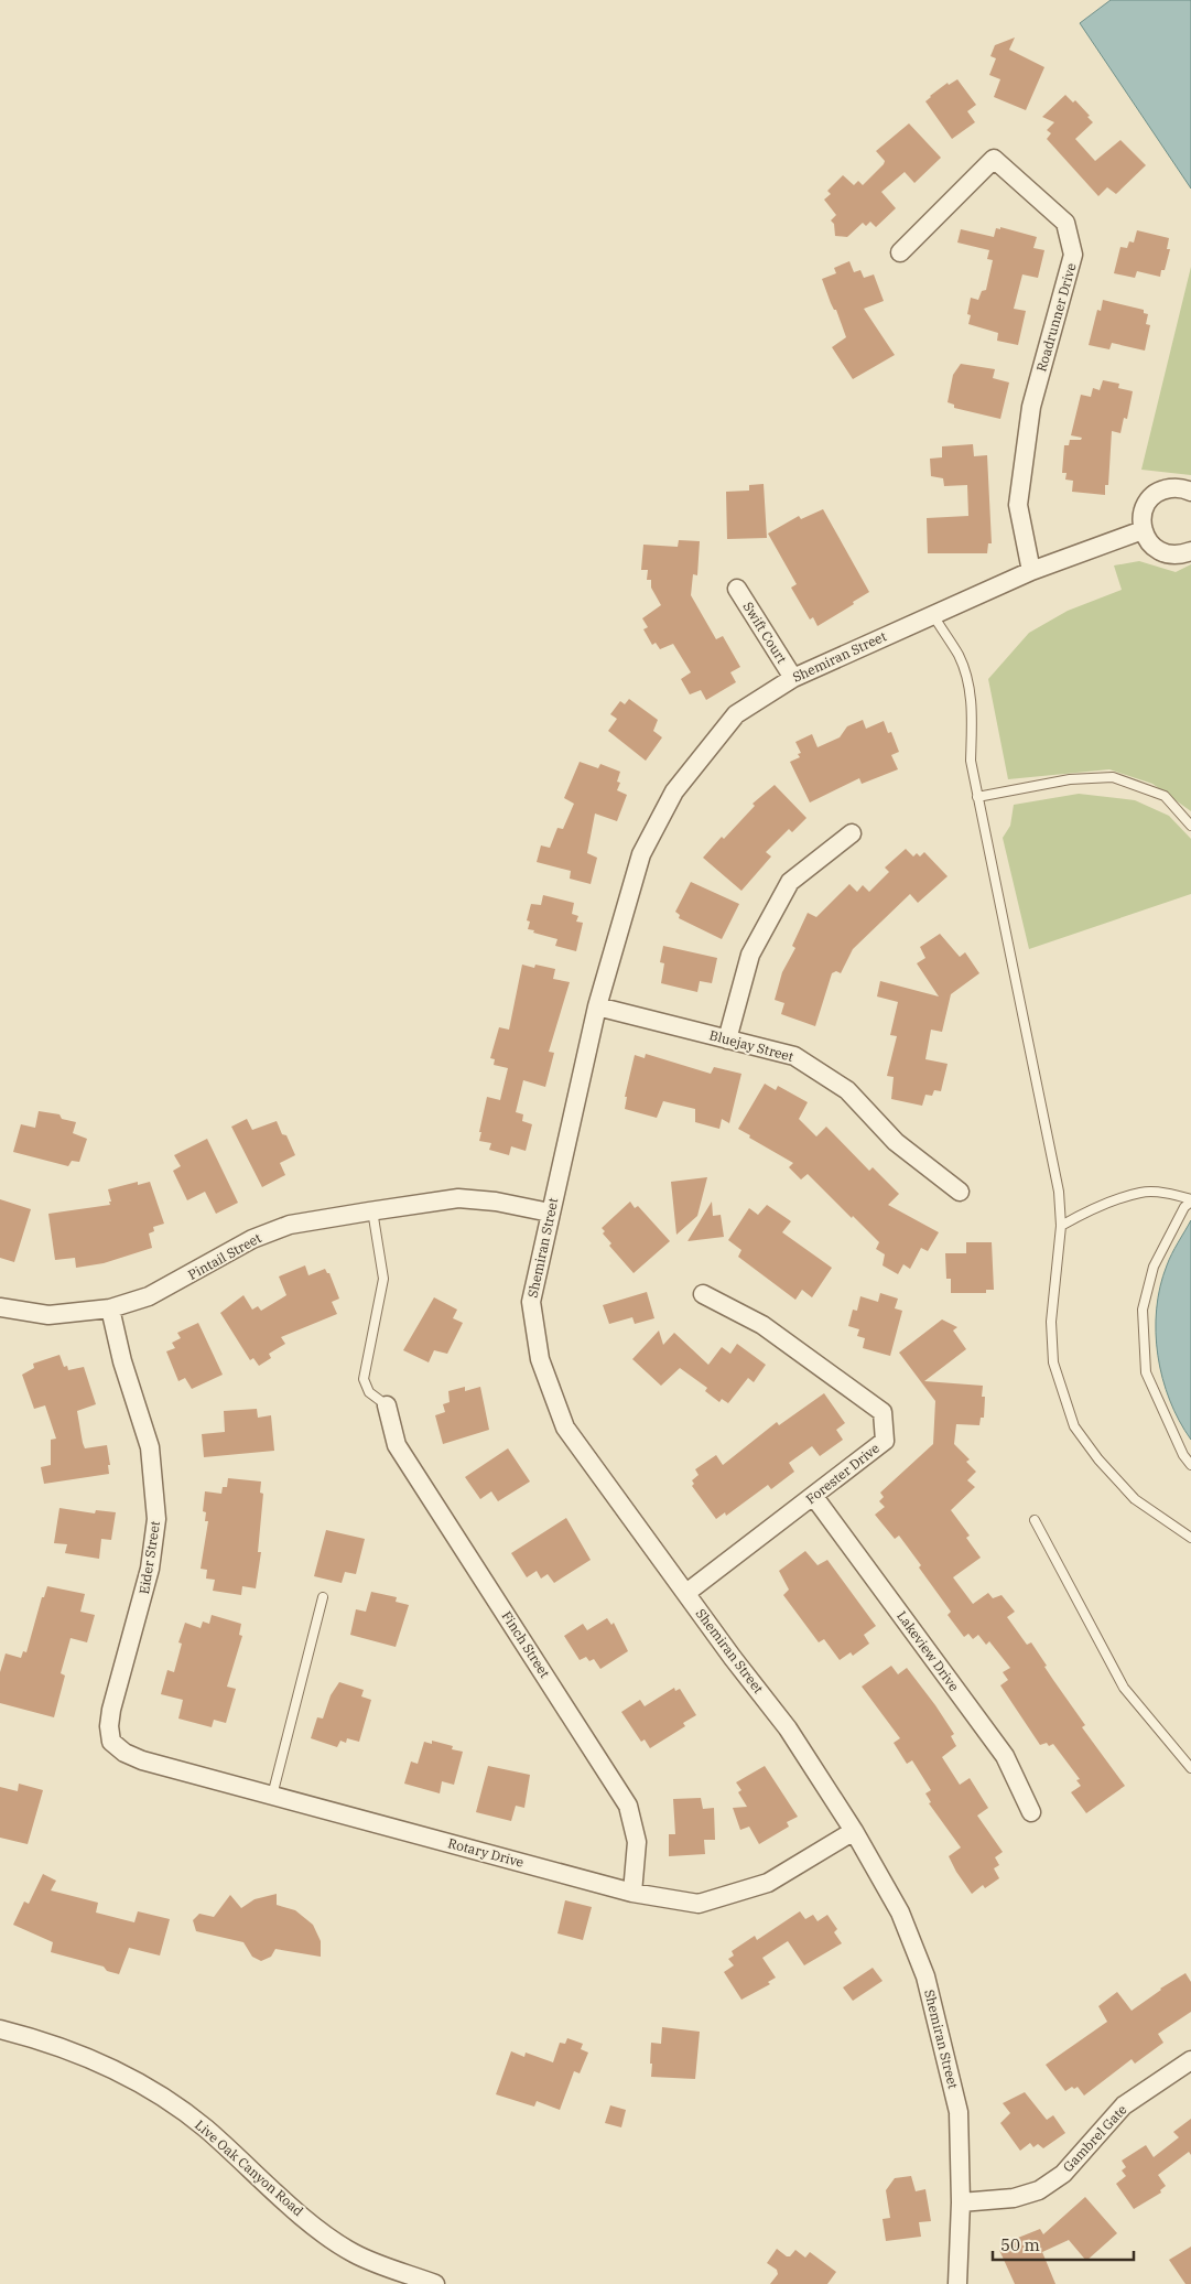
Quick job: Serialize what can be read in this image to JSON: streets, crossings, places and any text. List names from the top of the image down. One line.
{"streets":{"street":["Roadrunner Drive","Swift Court","Shemiran Street","Bluejay Street","Pintail Street","Forester Drive","Eider Street","Finch Street","Lakeview Drive","Rotary Drive","Gambrel Gate","Live Oak Canyon Road"]},"crossings":[["Roadrunner Drive","Shemiran Street"],["Swift Court","Shemiran Street"],["Shemiran Street","Bluejay Street"],["Shemiran Street","Pintail Street"],["Shemiran Street","Forester Drive"],["Shemiran Street","Rotary Drive"],["Shemiran Street","Gambrel Gate"],["Pintail Street","Eider Street"],["Forester Drive","Lakeview Drive"],["Eider Street","Rotary Drive"],["Finch Street","Rotary Drive"]],"scale_bar":"50 m"}
